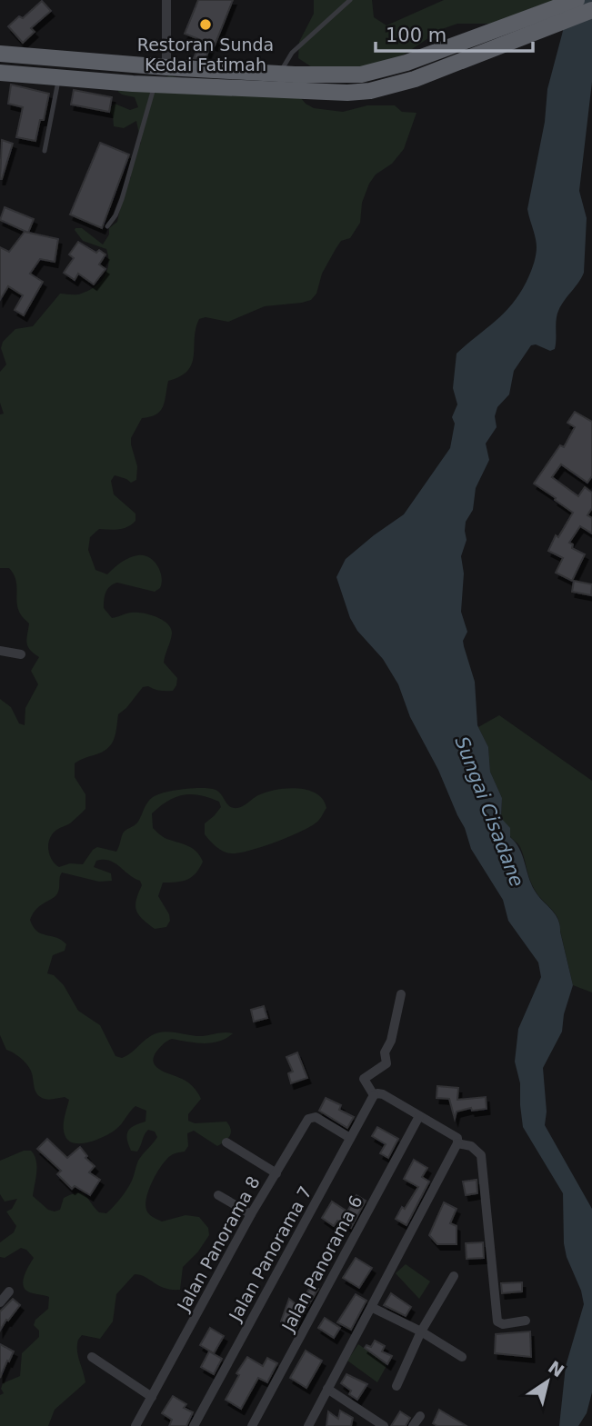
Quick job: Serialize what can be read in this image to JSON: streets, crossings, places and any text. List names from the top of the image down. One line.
{"streets":{"street":["Jalan Panorama 8","Jalan Panorama 7","Jalan Panorama 6"]},"crossings":[["Jalan Panorama 8","Jalan Panorama 7"]],"water":["Sungai Cisadane"],"places":["Restoran Sunda Kedai Fatimah"],"scale_bar":"100 m","north":"top right"}
